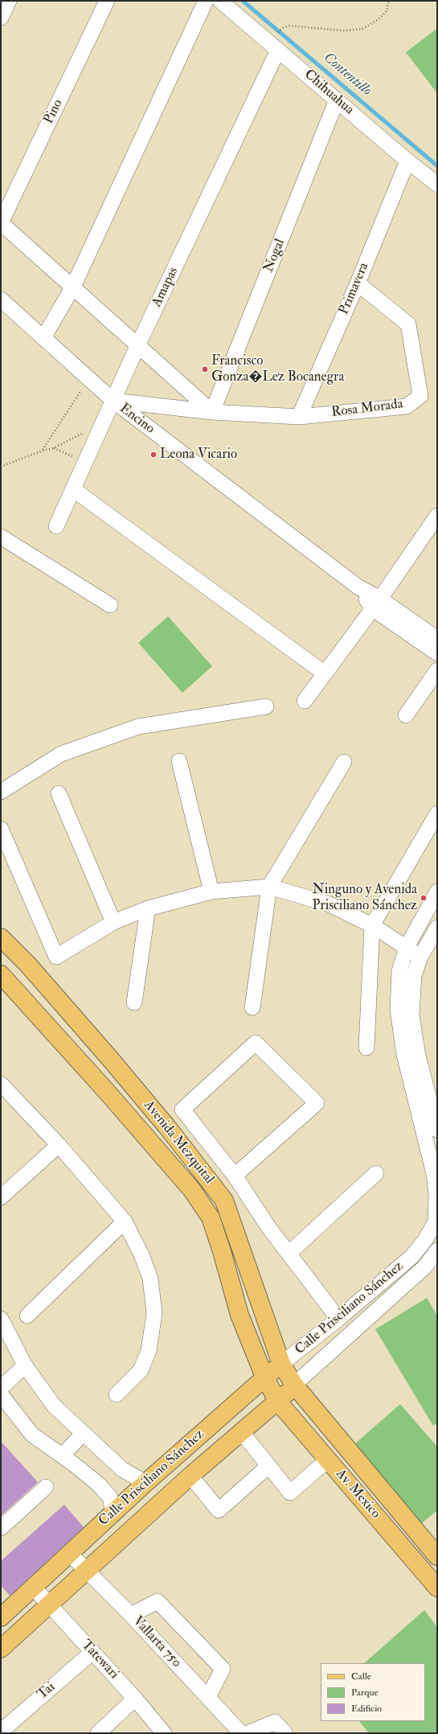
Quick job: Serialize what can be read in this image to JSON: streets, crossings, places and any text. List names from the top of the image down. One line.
{"streets":{"main road":["Avenida Mezquital","Calle Prisciliano Sánchez","Av. Mexico"],"street":["Chihuahua","Pino","Nogal","Amapas","Primavera","Rosa Morada","Encino","Vallarta 750","Tatewari","Tai"]},"crossings":[["Chihuahua","Nogal"],["Chihuahua","Amapas"],["Chihuahua","Primavera"],["Nogal","Rosa Morada"],["Amapas","Rosa Morada"],["Amapas","Encino"],["Primavera","Rosa Morada"],["Rosa Morada","Encino"],["Avenida Mezquital","Calle Prisciliano Sánchez"],["Avenida Mezquital","Av. Mexico"],["Calle Prisciliano Sánchez","Av. Mexico"],["Calle Prisciliano Sánchez","Vallarta 750"],["Calle Prisciliano Sánchez","Tatewari"],["Tatewari","Tai"]],"water":["Contentillo"],"places":["Francisco Gonza�Lez Bocanegra","Leona Vicario","Ninguno y Avenida Prisciliano Sánchez"],"legend":["Calle","Parque","Edificio"]}
